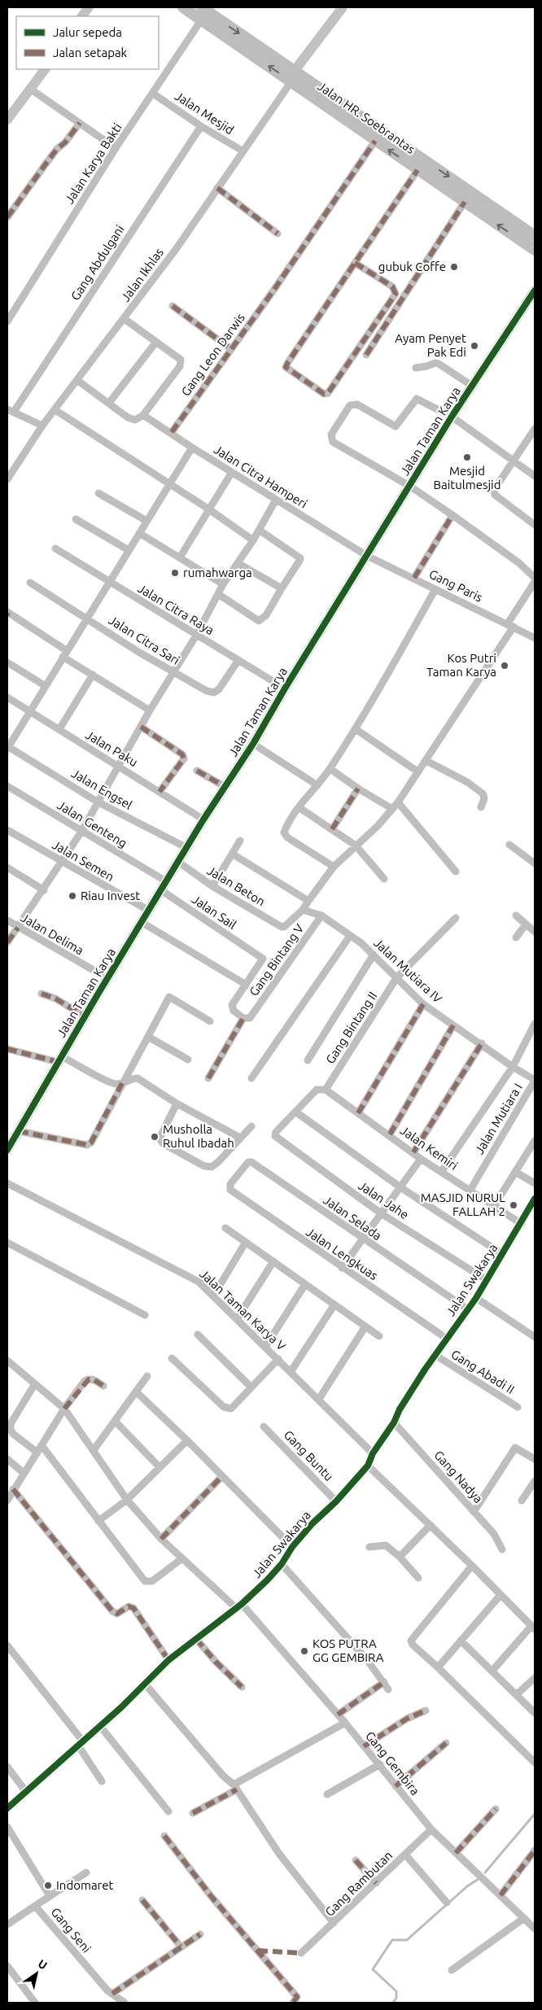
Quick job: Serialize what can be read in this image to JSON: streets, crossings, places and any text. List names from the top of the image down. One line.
{"streets":{"main road":["Jalan HR. Soebrantas"],"street":["Jalan Mesjid","Jalan Karya Bakti","Gang Abdulgani","Jalan Ikhlas","Gang Leon Darwis","Jalan Taman Karya","Jalan Citra Hamperi","Gang Paris","Jalan Citra Raya","Jalan Citra Sari","Jalan Paku","Jalan Engsel","Jalan Genteng","Jalan Semen","Jalan Beton","Jalan Sail","Jalan Delima","Gang Bintang V","Jalan Mutiara IV","Gang Bintang II","Jalan Mutiara I","Jalan Kemiri","Jalan Jahe","Jalan Selada","Jalan Lengkuas","Jalan Swakarya","Jalan Taman Karya V","Gang Abadi II","Gang Buntu","Gang Nadya","Gang Gembira","Gang Rambutan","Gang Seni"]},"crossings":[["Jalan Mesjid","Jalan Karya Bakti"],["Jalan Mesjid","Gang Abdulgani"],["Jalan Mesjid","Jalan Ikhlas"],["Jalan HR. Soebrantas","Jalan Karya Bakti"],["Jalan HR. Soebrantas","Jalan Ikhlas"],["Jalan HR. Soebrantas","Gang Leon Darwis"],["Gang Leon Darwis","Jalan Citra Hamperi"],["Jalan Taman Karya","Jalan Citra Hamperi"],["Jalan Taman Karya","Gang Paris"],["Jalan Taman Karya","Jalan Citra Raya"],["Jalan Taman Karya","Jalan Paku"],["Jalan Taman Karya","Jalan Engsel"],["Jalan Taman Karya","Jalan Genteng"],["Jalan Taman Karya","Jalan Semen"],["Jalan Taman Karya","Jalan Beton"],["Jalan Taman Karya","Jalan Sail"],["Jalan Taman Karya","Jalan Delima"],["Jalan Citra Hamperi","Gang Paris"],["Jalan Citra Raya","Jalan Citra Sari"],["Jalan Genteng","Jalan Sail"],["Jalan Beton","Jalan Mutiara IV"],["Gang Bintang V","Jalan Mutiara IV"],["Jalan Mutiara IV","Gang Bintang II"],["Jalan Mutiara IV","Jalan Mutiara I"],["Gang Bintang II","Jalan Kemiri"],["Jalan Mutiara I","Jalan Kemiri"],["Jalan Kemiri","Jalan Swakarya"],["Jalan Jahe","Jalan Swakarya"],["Jalan Selada","Jalan Lengkuas"],["Jalan Selada","Jalan Swakarya"],["Jalan Lengkuas","Jalan Swakarya"],["Jalan Swakarya","Jalan Taman Karya V"],["Jalan Swakarya","Gang Abadi II"],["Jalan Swakarya","Gang Buntu"],["Jalan Swakarya","Gang Nadya"],["Jalan Swakarya","Gang Gembira"],["Gang Gembira","Gang Rambutan"]],"places":["gubuk Coffe","Ayam Penyet Pak Edi","Mesjid Baitulmesjid","rumahwarga","Kos Putri Taman Karya","Riau Invest","Musholla Ruhul Ibadah","MASJID NURUL FALLAH 2","KOS PUTRA GG GEMBIRA","Indomaret"],"legend":["Jalur sepeda","Jalan setapak"],"north":"top right"}
